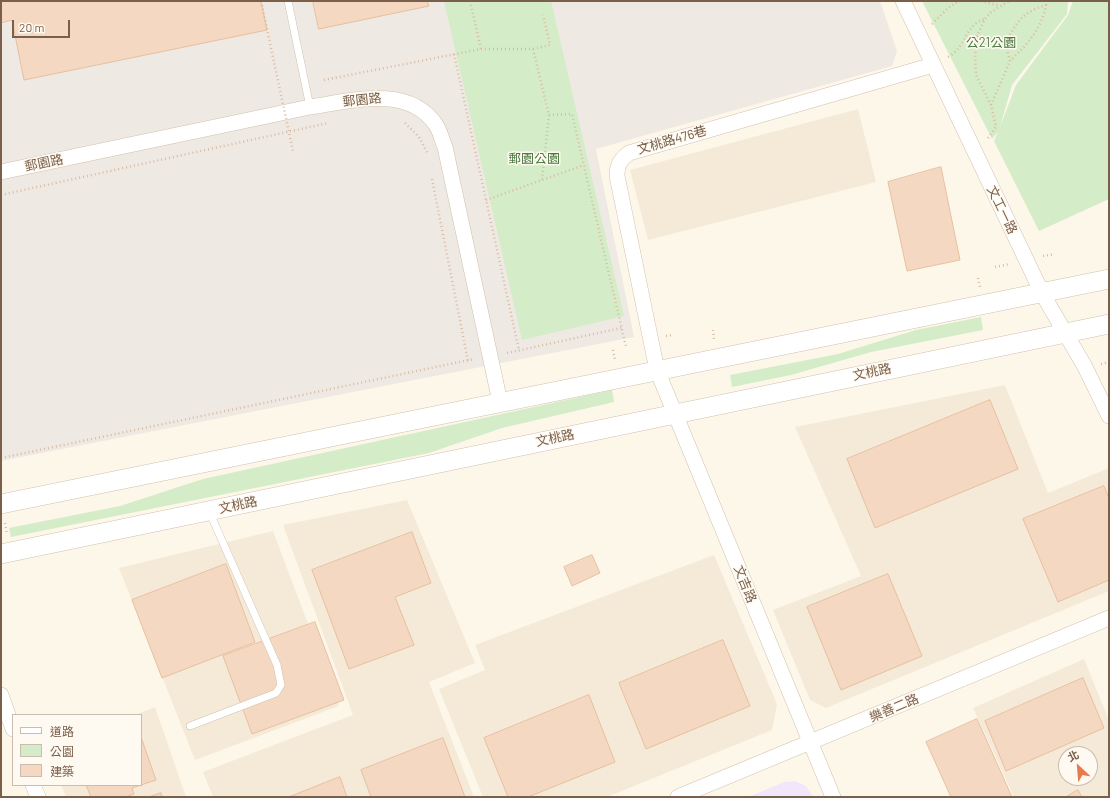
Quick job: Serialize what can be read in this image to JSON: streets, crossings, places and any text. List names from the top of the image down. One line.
{"streets":{"street":["郵園路","文桃路476巷","文工一路","文桃路","文吉路","樂善二路"]},"crossings":[["文桃路476巷","文工一路"],["文桃路476巷","文吉路"],["文工一路","文桃路"],["文桃路","文吉路"],["文吉路","樂善二路"]],"parks":["公21公園","郵園公園"],"legend":["道路","公園","建築"],"scale_bar":"20 m","north":"top left"}
